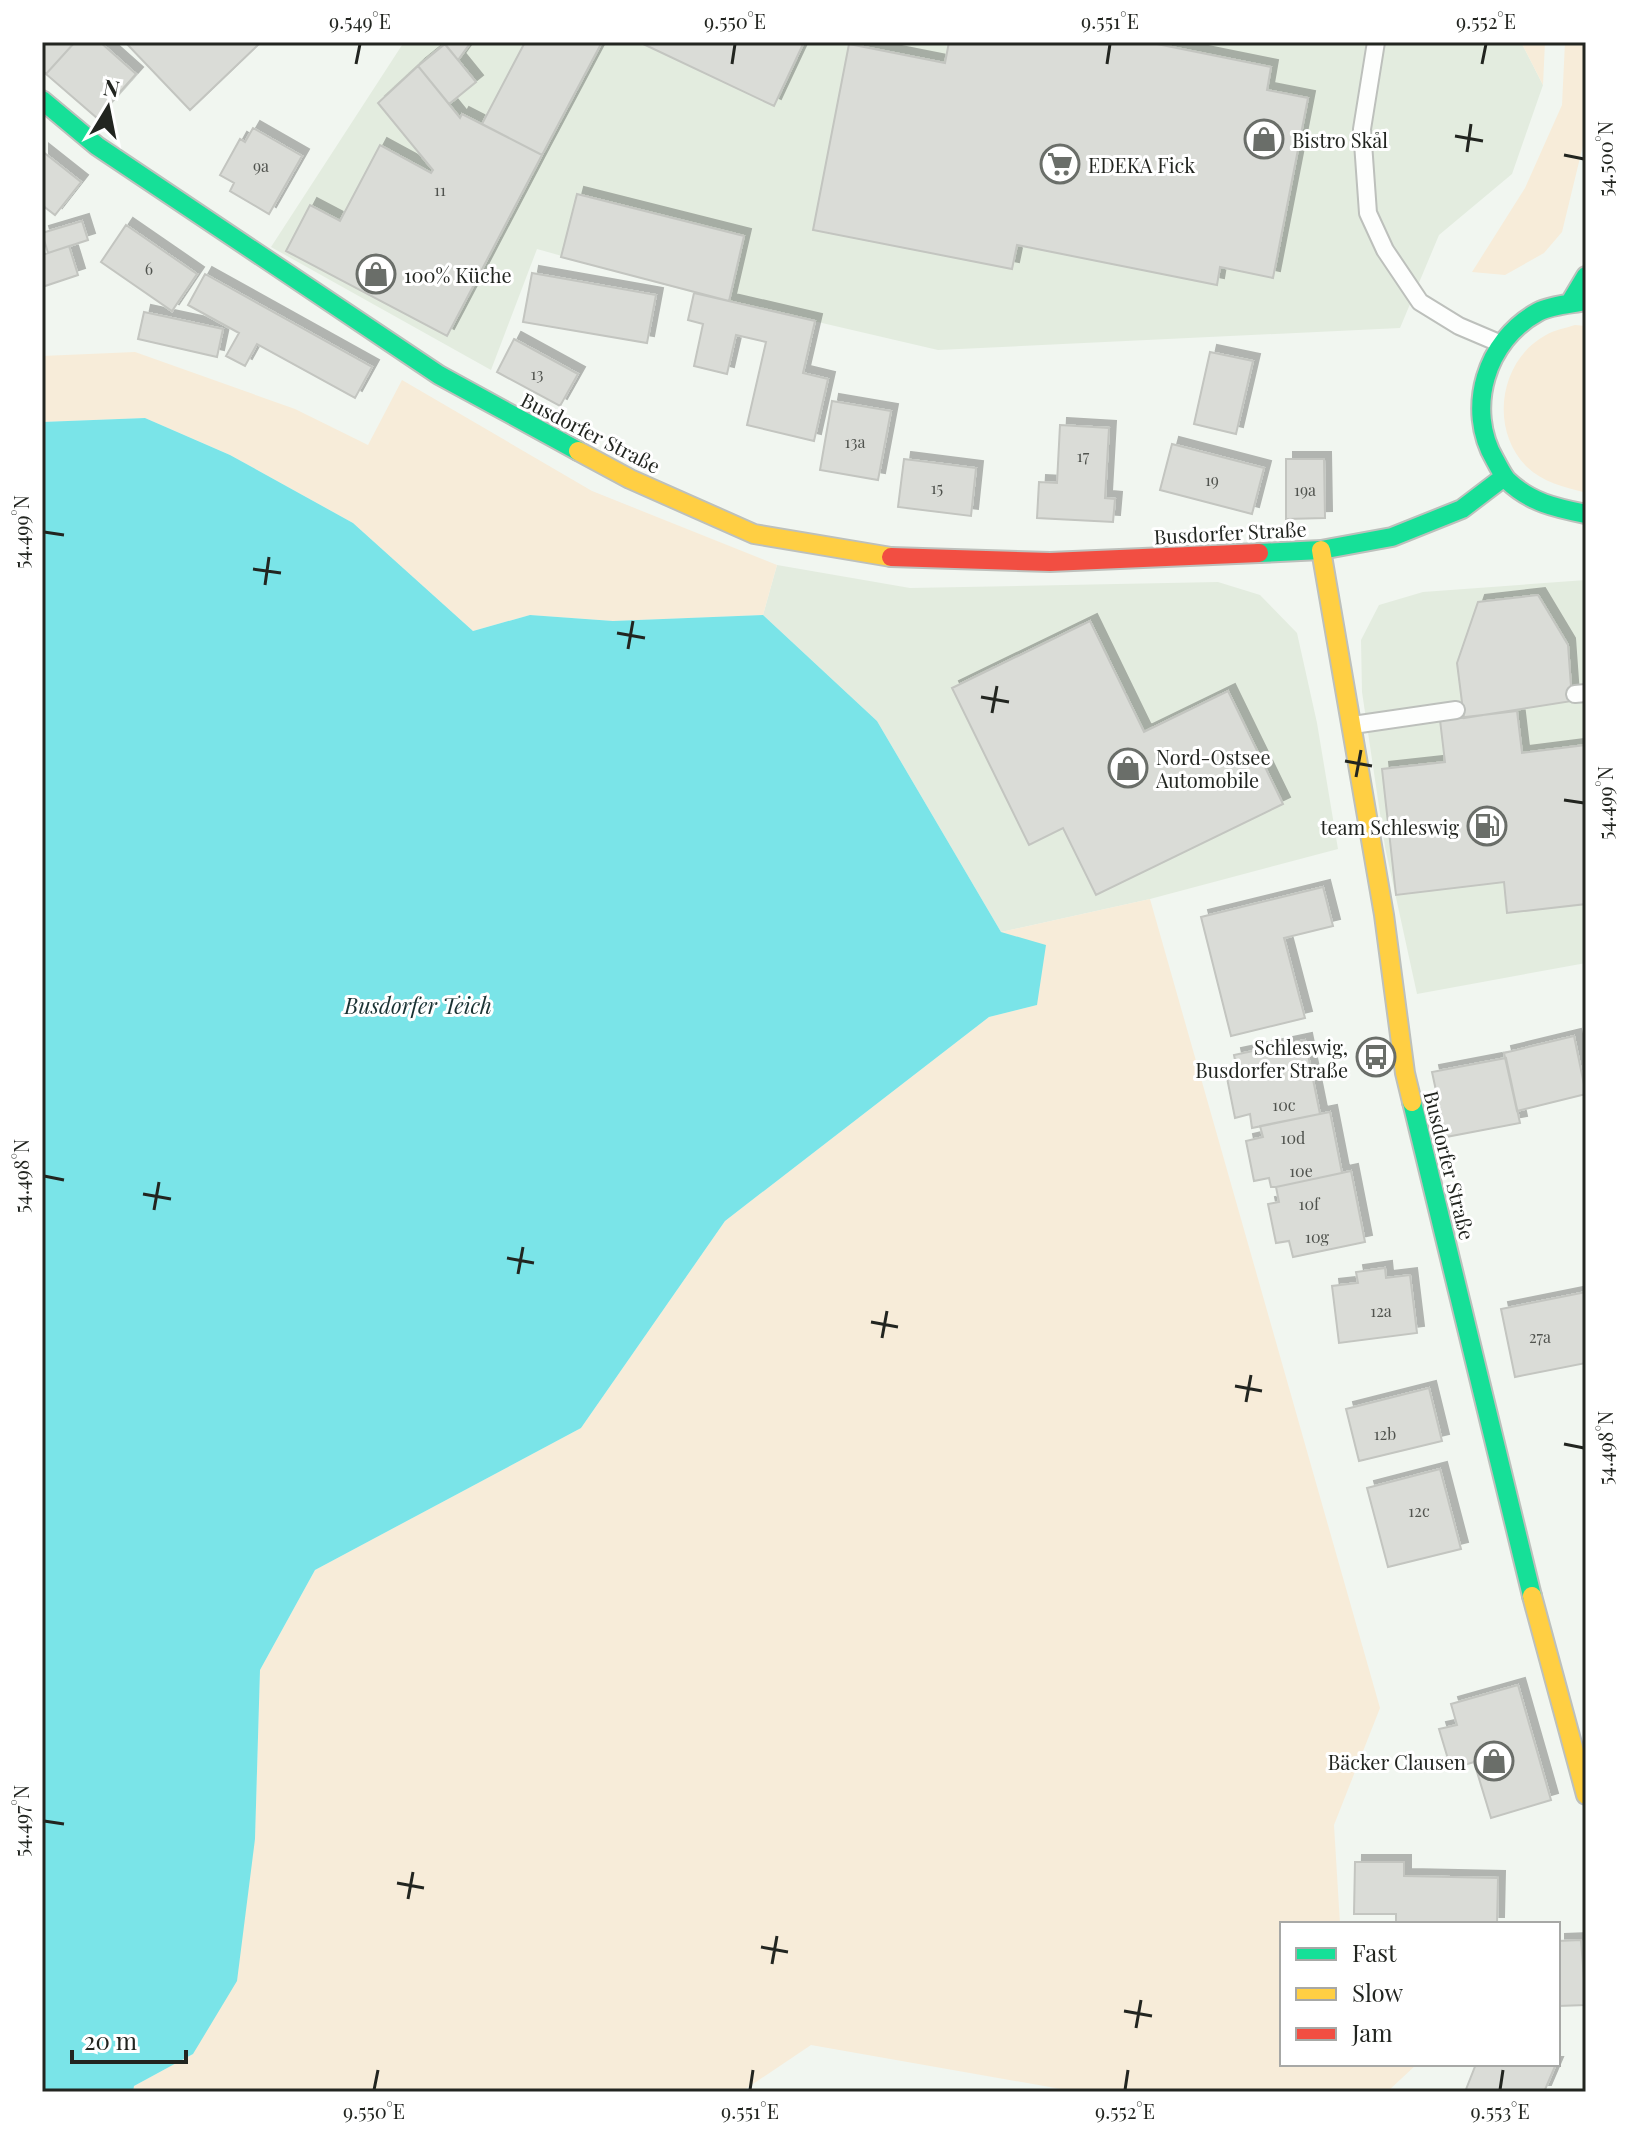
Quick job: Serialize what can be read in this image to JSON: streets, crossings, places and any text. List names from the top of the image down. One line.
{"streets":{"main road":["Busdorfer Straße"]},"water":["Busdorfer Teich"],"places":{"shop":["Bistro Skål","100% Küche","Nord-Ostsee Automobile","Bäcker Clausen"],"supermarket":["EDEKA Fick"],"fuel station":["team Schleswig"],"bus stop":["Schleswig, Busdorfer Straße"]},"house_numbers":["9a","11","6","13","13a","17","19","15","19a","10c","10d","10e","10f","10g","12a","27a","12b","12c"],"legend":["Fast","Slow","Jam"],"scale_bar":"20 m","north":"top","coordinates":["9.549°E","9.550°E","9.551°E","9.552°E","54.500°N","54.499°N","54.498°N","54.497°N","9.553°E"]}
